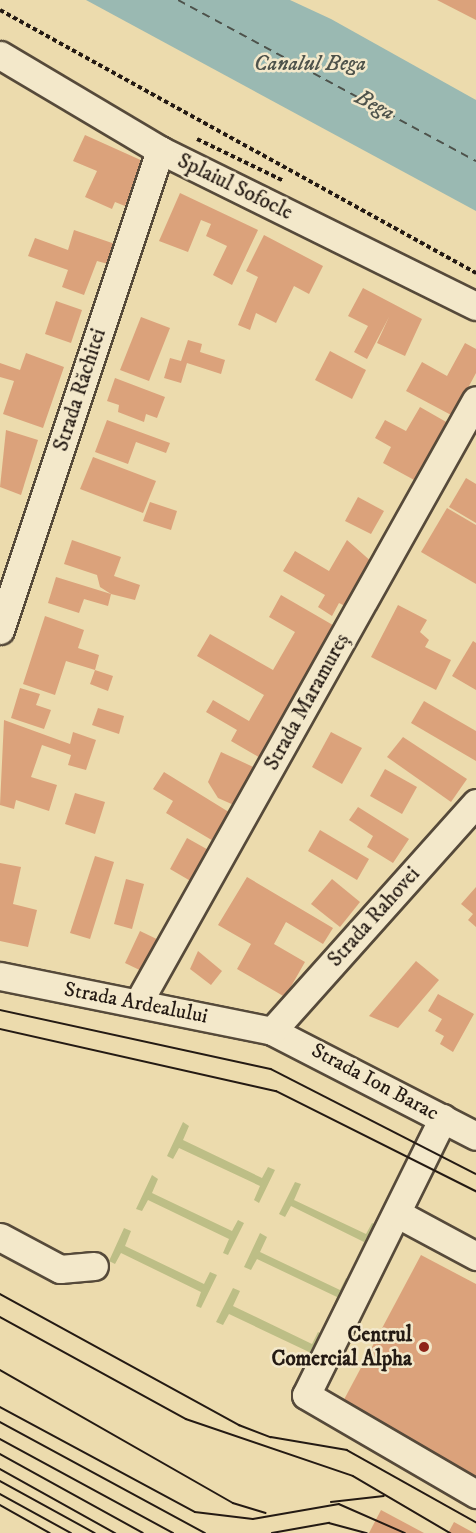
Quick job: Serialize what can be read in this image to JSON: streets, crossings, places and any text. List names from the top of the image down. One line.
{"streets":{"street":["Splaiul Sofocle","Strada Răchitei","Strada Maramureș","Strada Rahovei","Strada Ardealului","Strada Ion Barac"]},"crossings":[["Splaiul Sofocle","Strada Răchitei"],["Strada Maramureș","Strada Ardealului"],["Strada Rahovei","Strada Ardealului"],["Strada Rahovei","Strada Ion Barac"],["Strada Ardealului","Strada Ion Barac"]],"water":["Canalul Bega","Bega"],"places":["Centrul Comercial Alpha"]}
